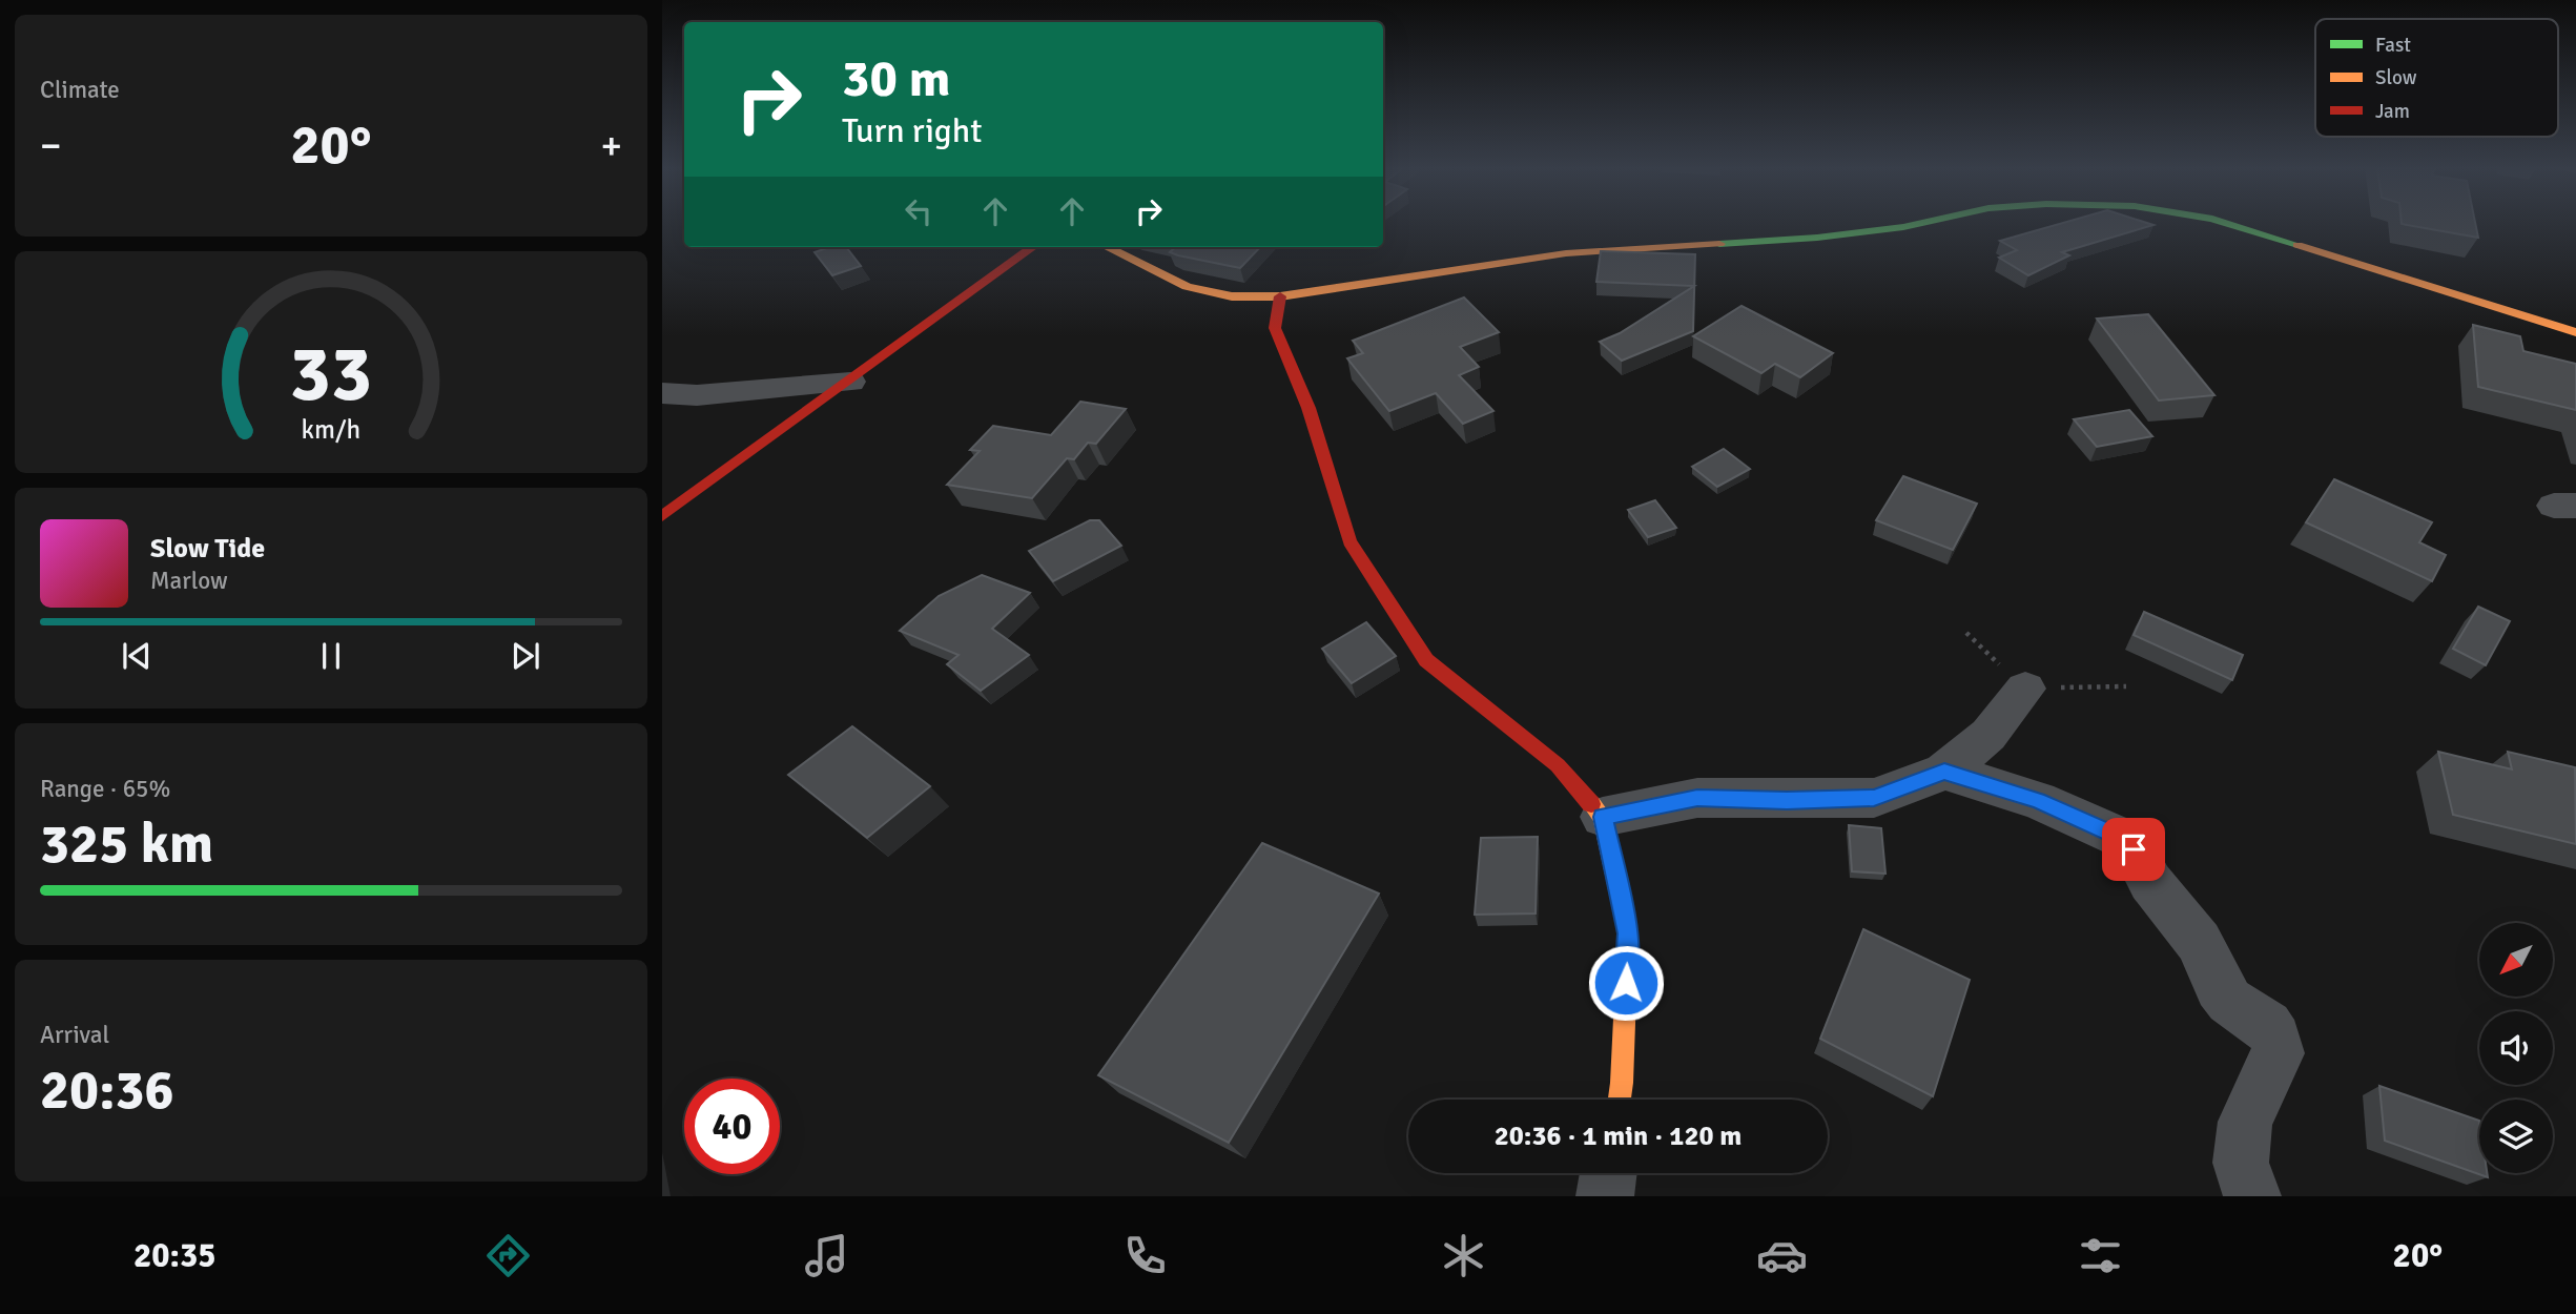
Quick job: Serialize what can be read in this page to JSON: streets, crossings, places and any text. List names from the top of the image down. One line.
{"legend":["Fast","Slow","Jam"],"north":"bottom left","page":{"tile":["Climate",["Range · 65%","325 km"],["Arrival","20:36"]],"turn":["30 m","Turn right"],"heat":["−","20°","+"],"song":["Slow Tide","Marlow"],"limit":"40","trip":"20:36 · 1 min · 120 m","tabs":["20:35","20°"],"gauge":["33","km/h"]}}
